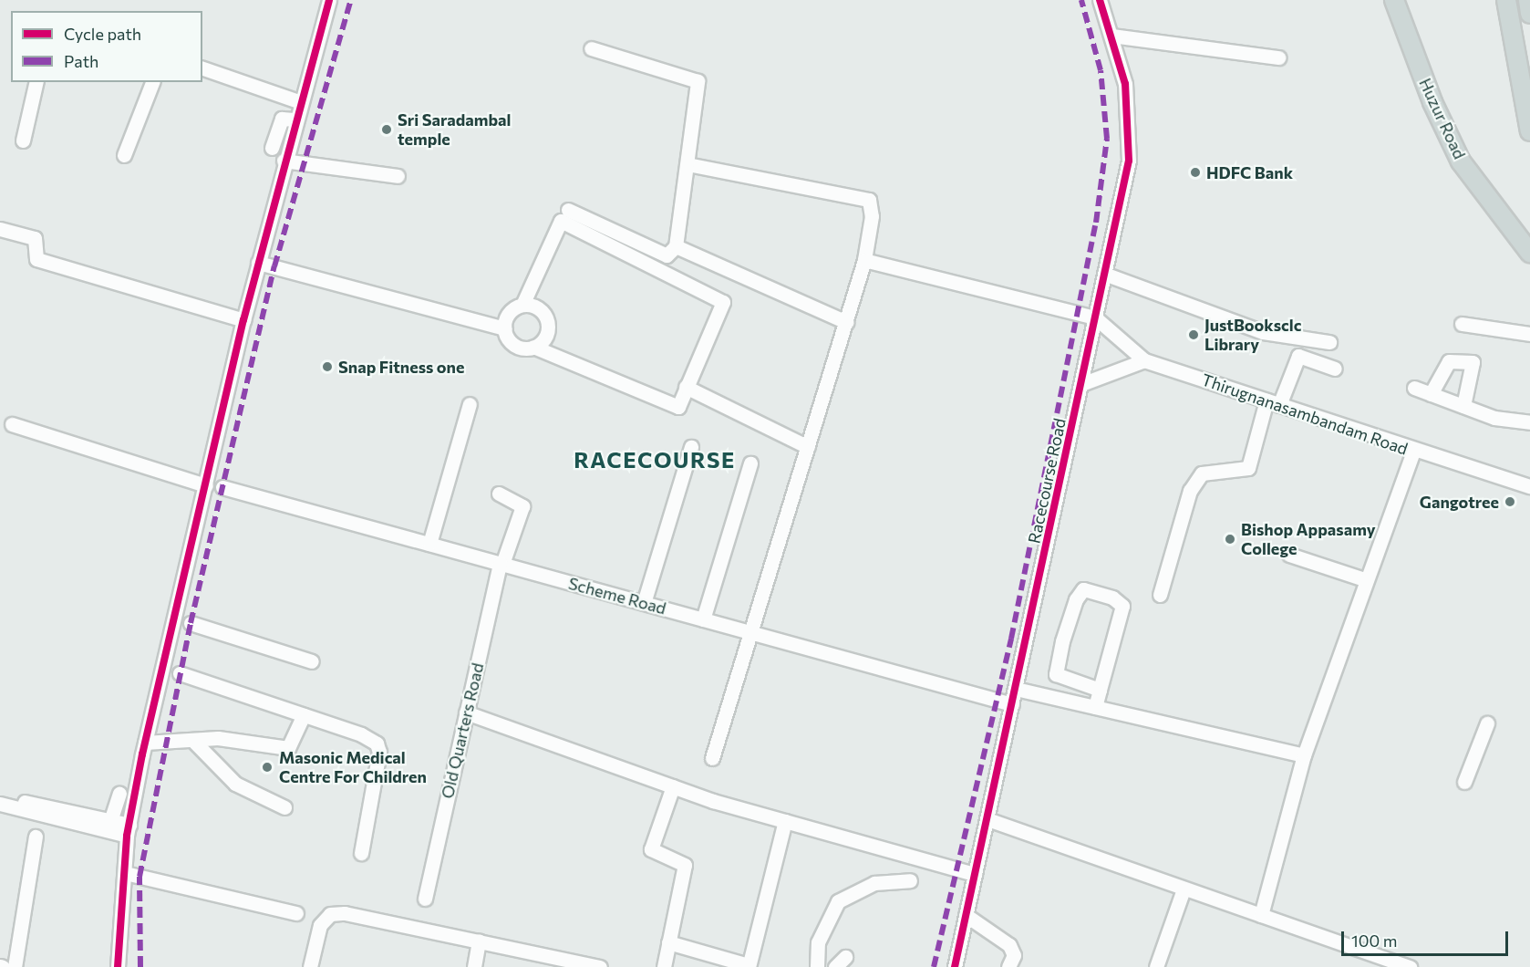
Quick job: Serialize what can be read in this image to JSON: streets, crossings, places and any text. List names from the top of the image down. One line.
{"streets":{"main road":["Huzur Road"],"street":["Thirugnanasambandam Road","Racecourse Road","Scheme Road","Old Quarters Road"]},"crossings":[["Racecourse Road","Scheme Road"],["Scheme Road","Old Quarters Road"]],"districts":["RACECOURSE"],"places":["Sri Saradambal temple","HDFC Bank","JustBooksclc Library","Snap Fitness one","Gangotree","Bishop Appasamy College","Masonic Medical Centre For Children"],"legend":["Cycle path","Path"],"scale_bar":"100 m"}
